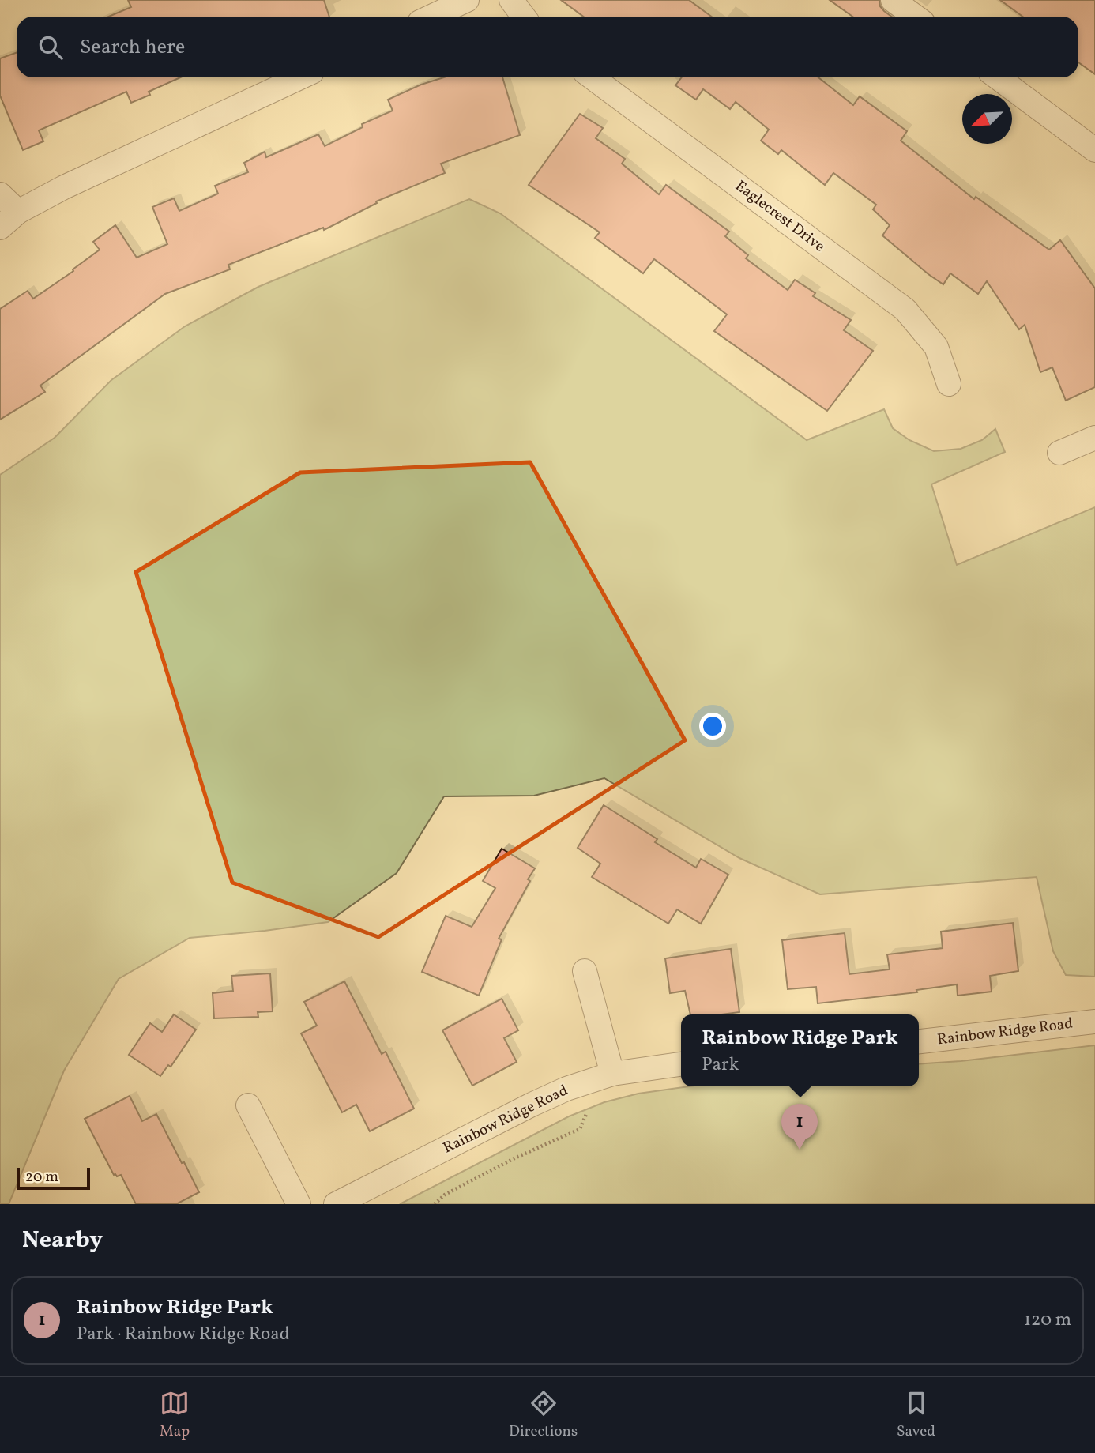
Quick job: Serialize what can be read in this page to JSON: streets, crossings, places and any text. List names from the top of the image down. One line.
{"streets":{"street":["Eaglecrest Drive","Rainbow Ridge Road"]},"scale_bar":"20 m","north":"bottom left","page":{"search":"Search here","popup":["Rainbow Ridge Park","Park"],"pins":"1","scale":"20 m","heading":"Nearby","list":[{"mark":"1","name":"Rainbow Ridge Park","note":"Park · Rainbow Ridge Road","value":"120 m"}],"nav":["Map","Directions","Saved"]}}
